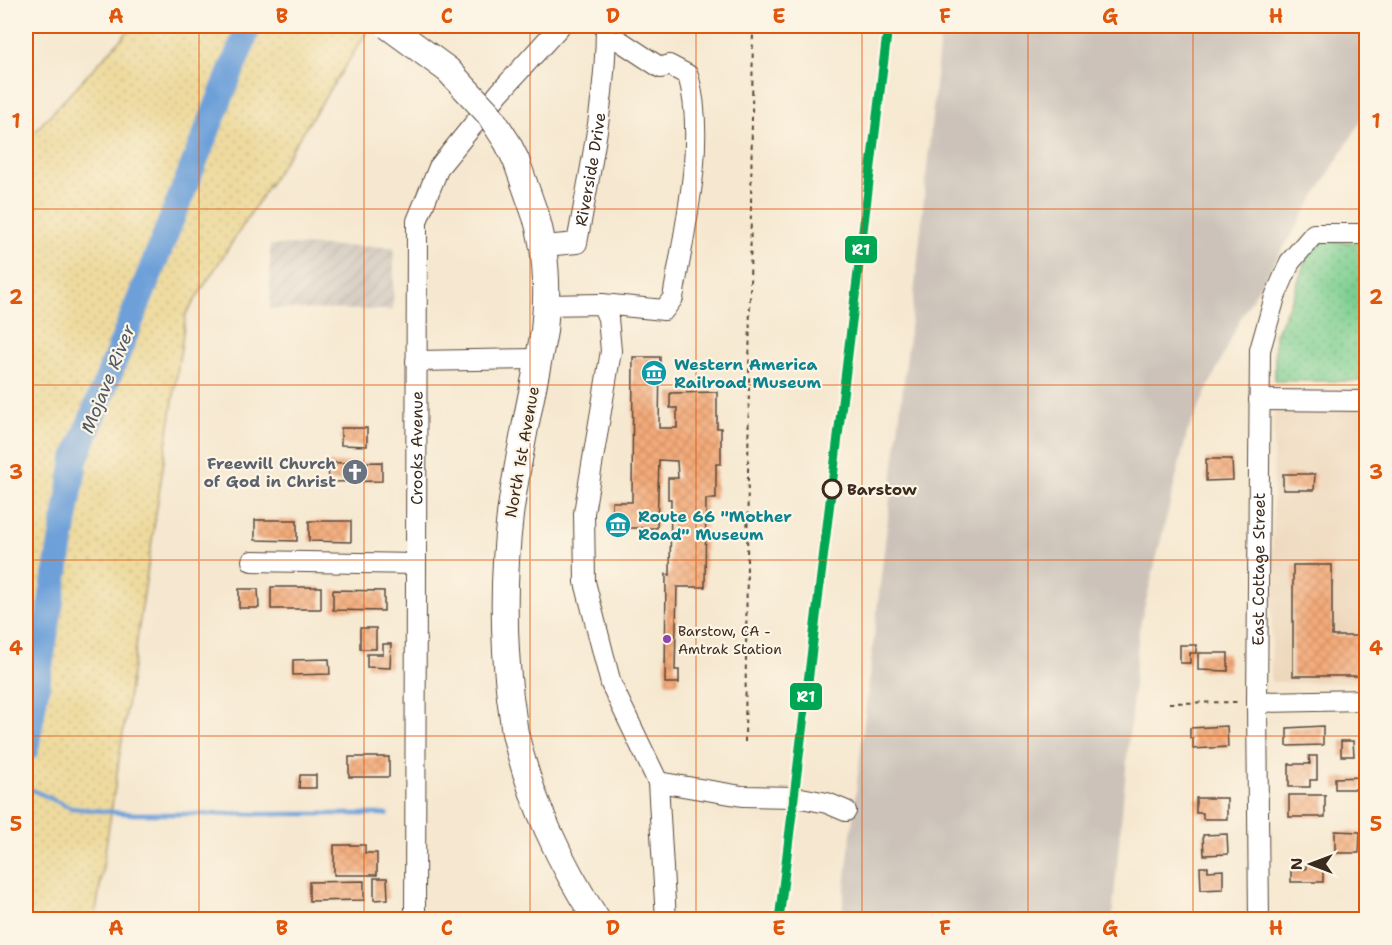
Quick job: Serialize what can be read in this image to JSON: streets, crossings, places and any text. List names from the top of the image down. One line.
{"streets":{"main road":["North 1st Avenue"],"street":["Riverside Drive","Crooks Avenue","East Cottage Street"]},"crossings":[["Riverside Drive","North 1st Avenue"]],"water":["Mojave River"],"places":{"museum":["Western America Railroad Museum","Route 66 \"Mother Road\" Museum"],"church":["Freewill Church of God in Christ"],"other":["Barstow","Barstow, CA - Amtrak Station"]},"lines":["transit line R1"],"north":"left","grid":{"columns":["A","B","C","D","E","F","G","H"],"rows":["1","2","3","4","5"]}}
